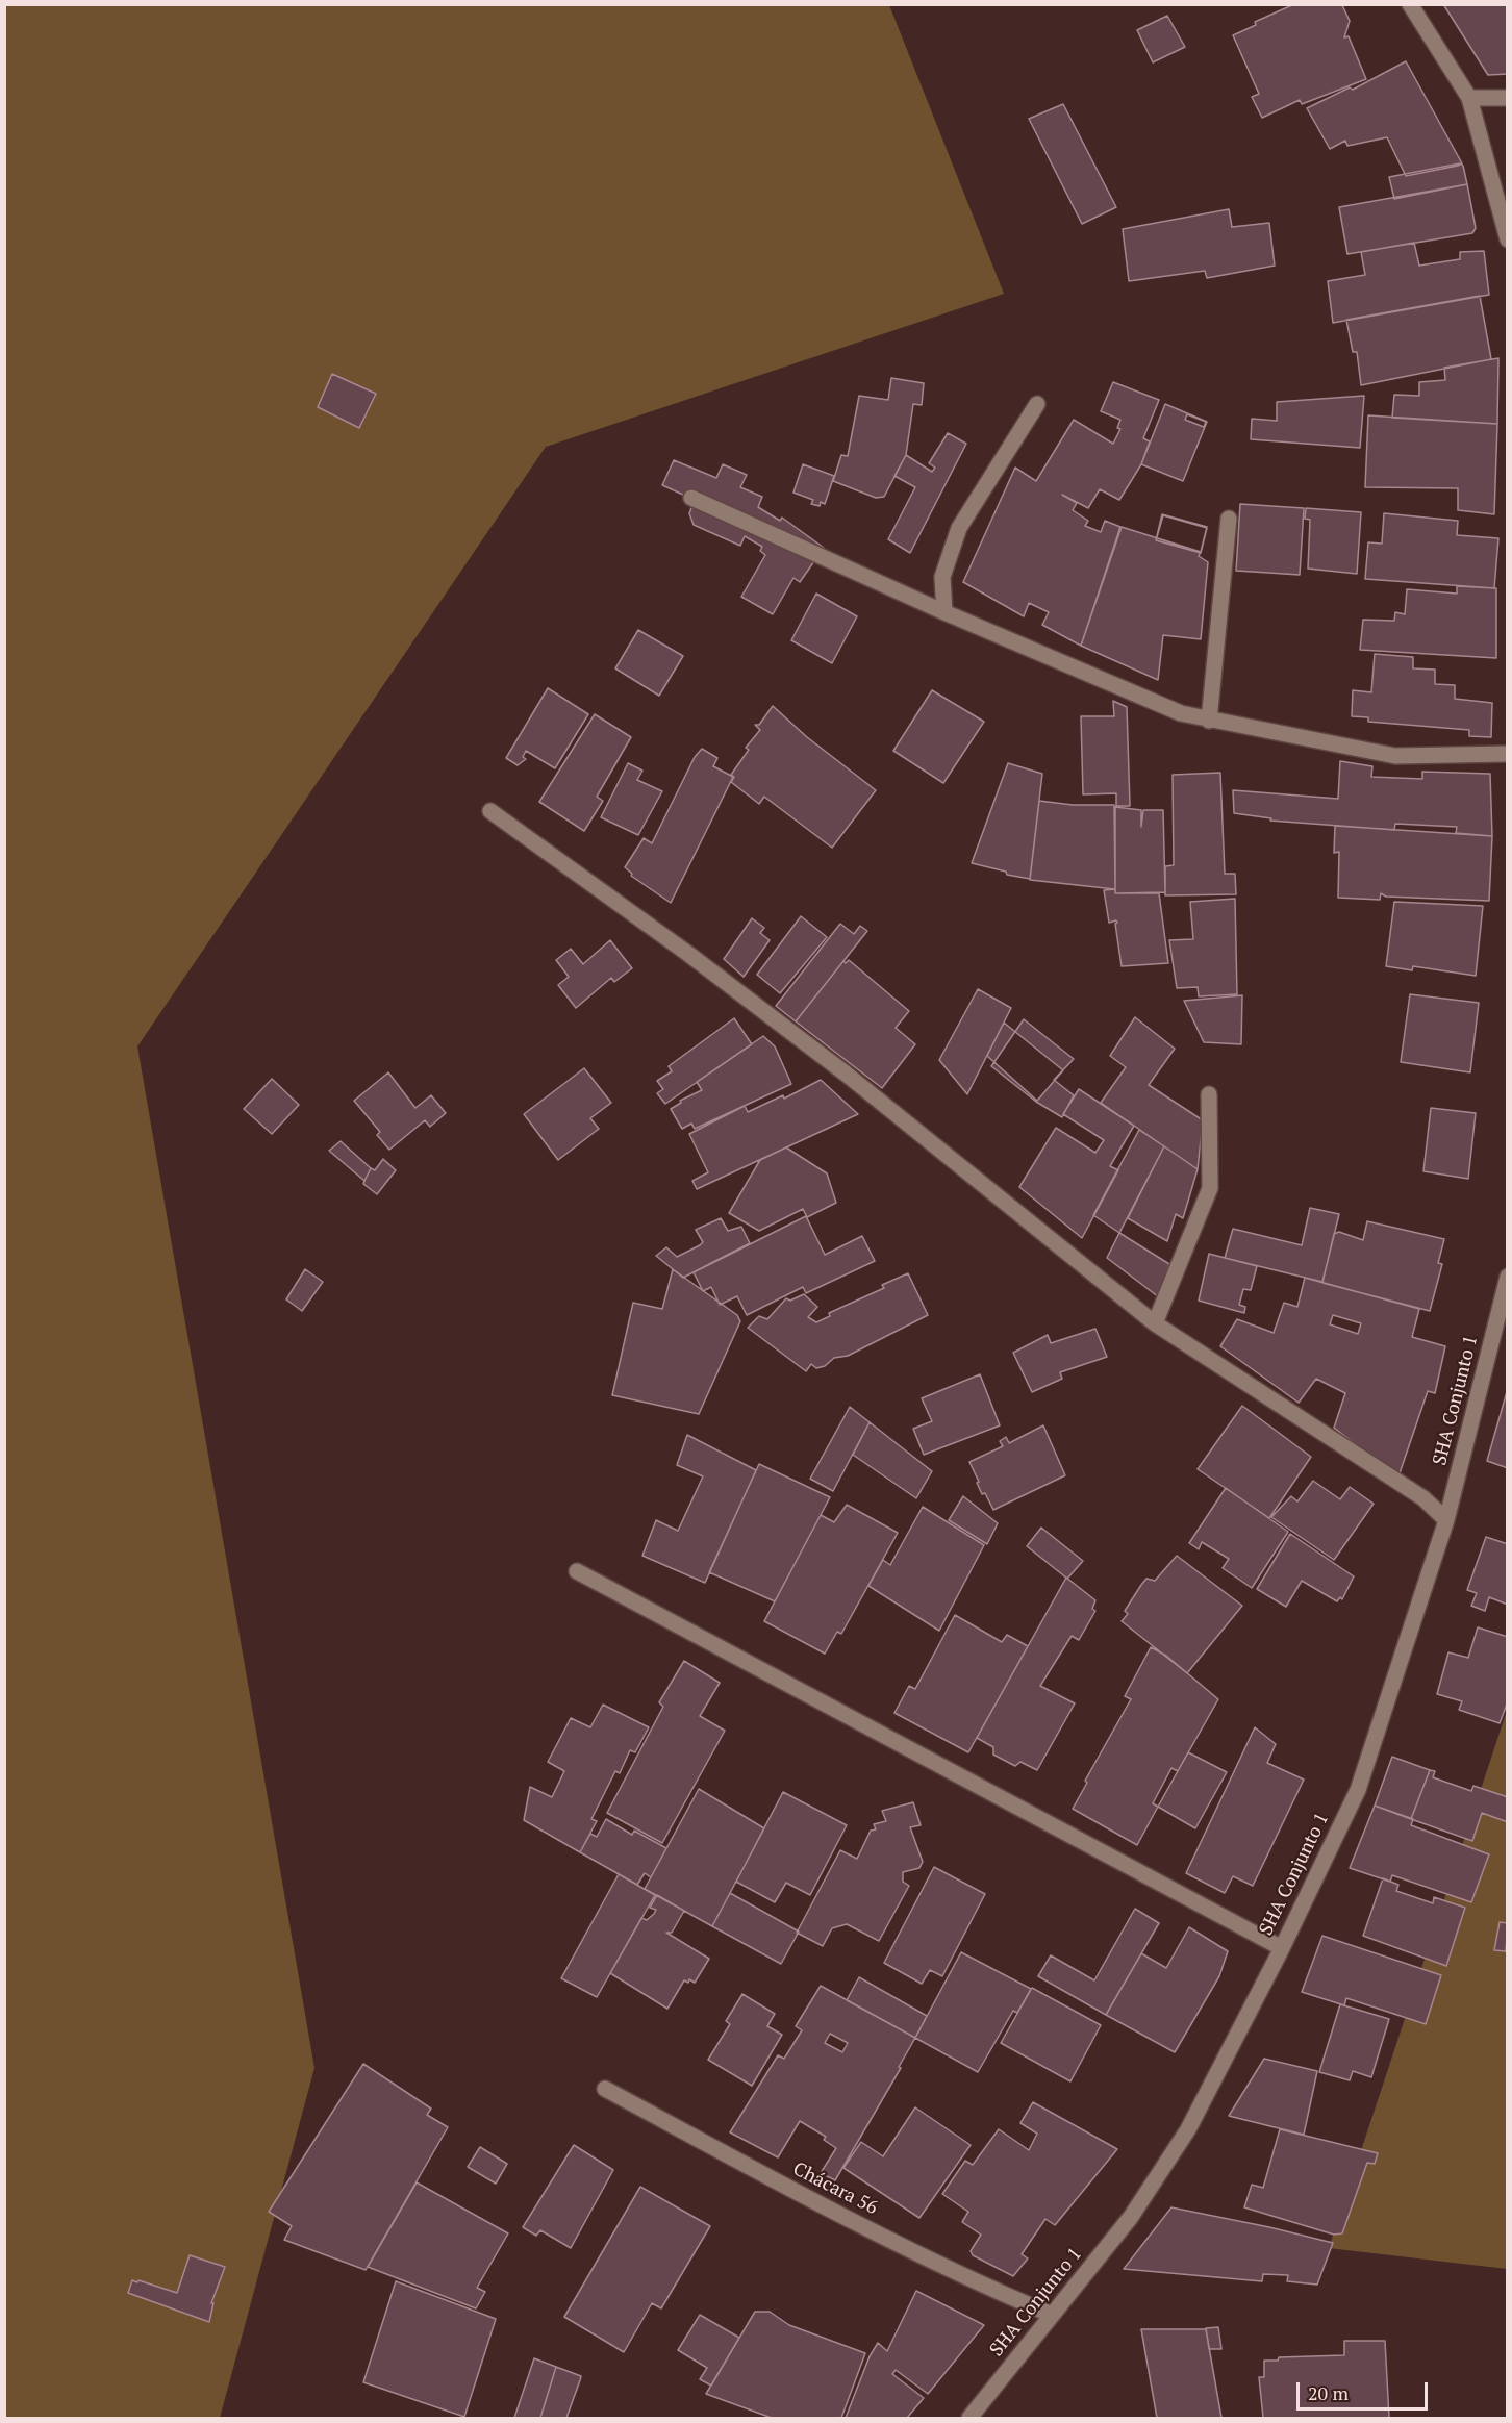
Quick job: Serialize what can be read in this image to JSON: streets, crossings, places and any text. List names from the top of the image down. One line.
{"streets":{"street":["SHA Conjunto 1","Chácara 56"]},"crossings":[["SHA Conjunto 1","Chácara 56"]],"scale_bar":"20 m"}
